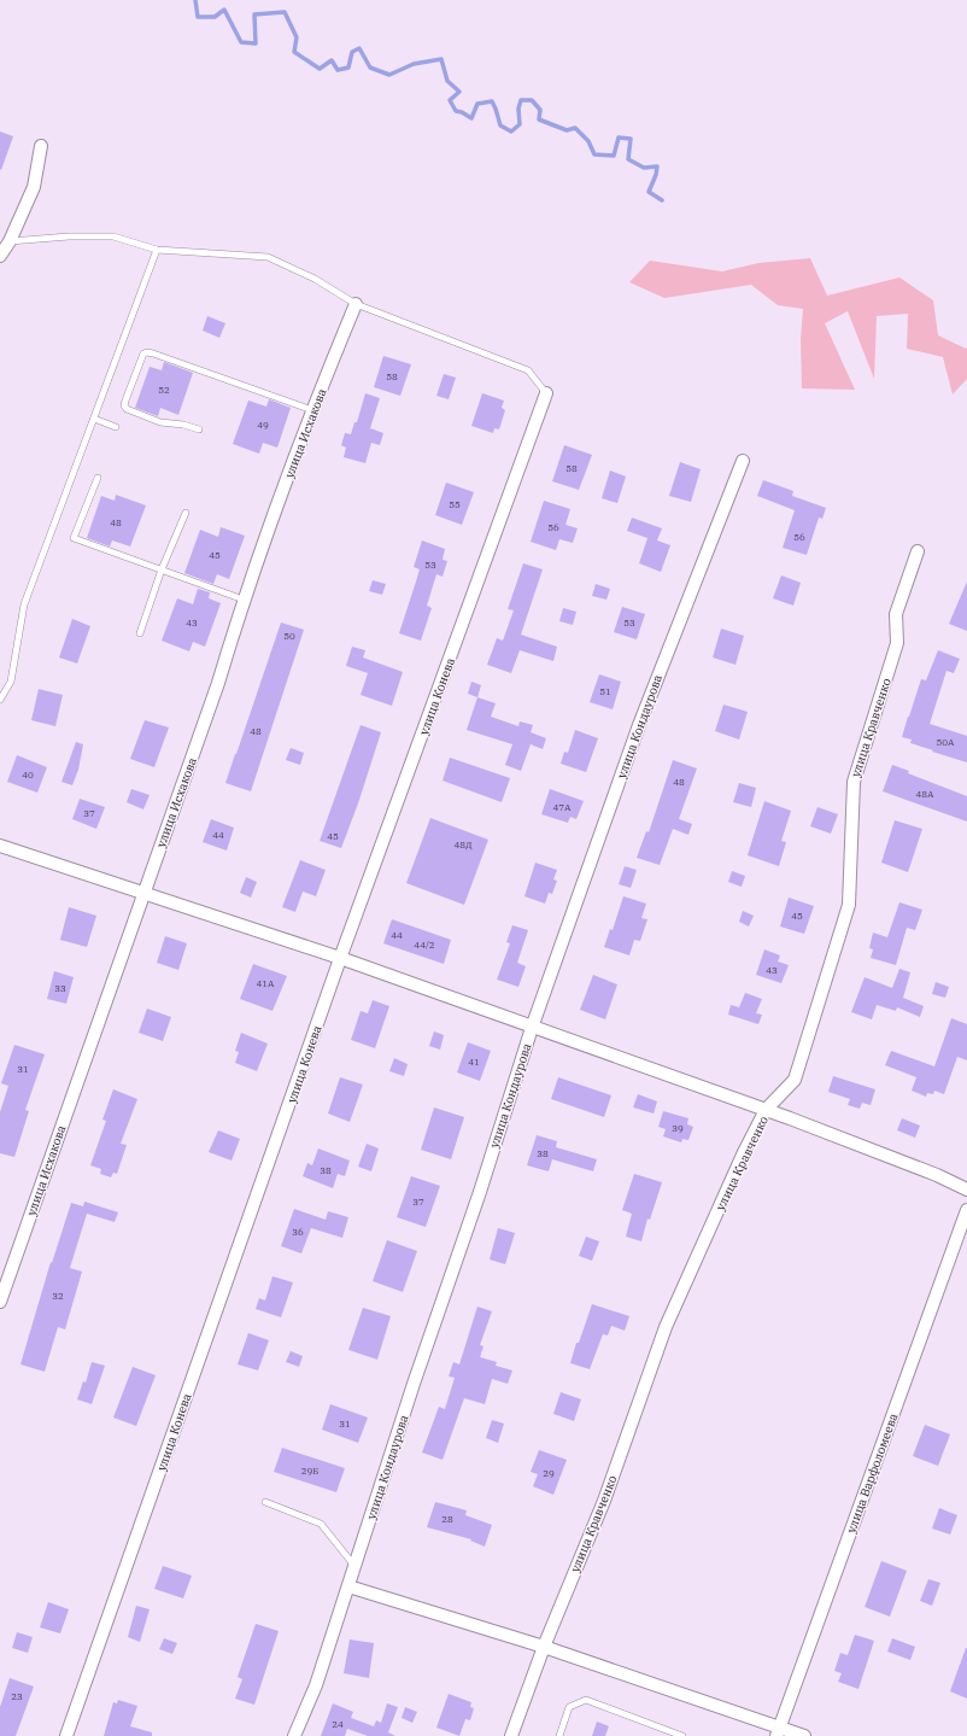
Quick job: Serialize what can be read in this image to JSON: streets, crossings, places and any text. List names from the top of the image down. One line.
{"streets":{"street":["улица Исхакова","улица Конева","улица Кондаурова","улица Кравченко","улица Варфоломеева"]},"house_numbers":["58","52","49","58","55","48","56","56","45","53","43","53","50","51","48","50А","40","48","48А","47А","37","44","45","48Д","45","44","44/2","43","41А","33","41","31","39","38","38","37","36","32","31","29Б","29","28","23","24"]}
